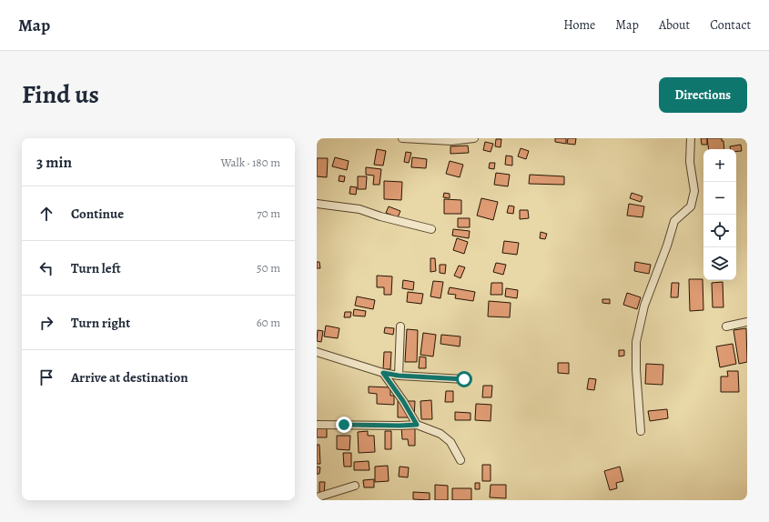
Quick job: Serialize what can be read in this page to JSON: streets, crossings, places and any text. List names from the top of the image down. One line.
{"page":{"header":"Map","nav":["Home","Map","About","Contact"],"title":"Find us","buttons":"Directions","heading":["3 min","Walk · 180 m"],"map_buttons":["+","−"],"list":[["Continue","70 m"],["Turn left","50 m"],["Turn right","60 m"],"Arrive at destination"]}}
